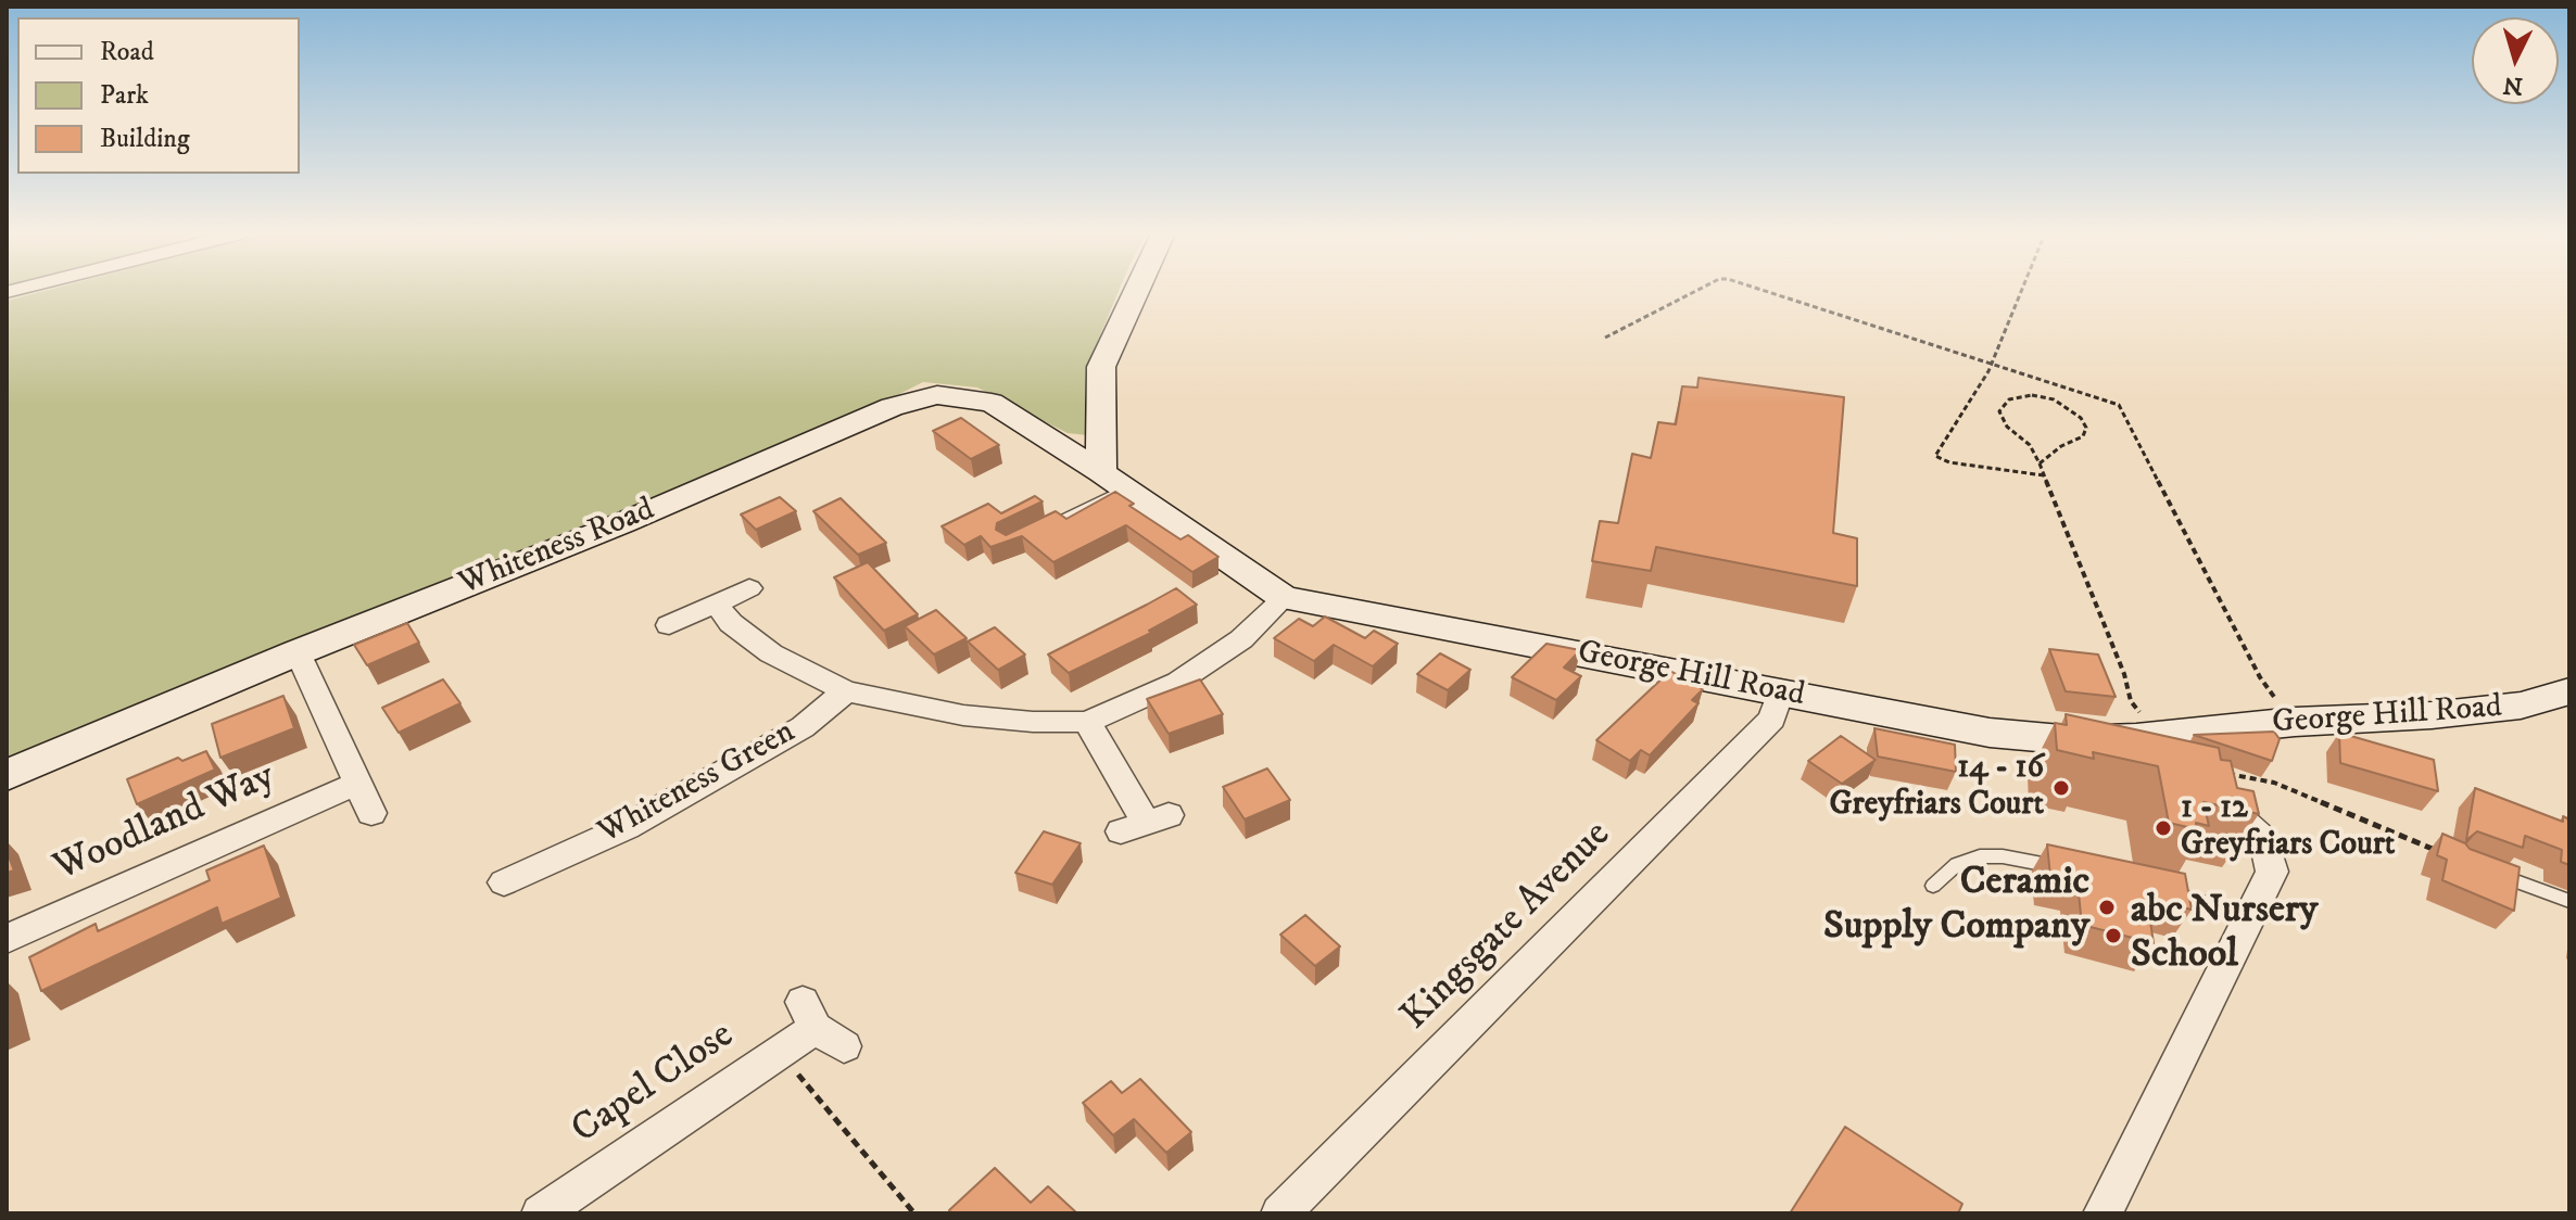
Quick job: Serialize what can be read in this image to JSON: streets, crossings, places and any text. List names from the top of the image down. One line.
{"streets":{"main road":["Whiteness Road","George Hill Road"],"street":["Whiteness Green","Woodland Way","Kingsgate Avenue","Capel Close"]},"crossings":[["Whiteness Road","George Hill Road"],["George Hill Road","Whiteness Green"],["George Hill Road","Kingsgate Avenue"]],"places":["14 - 16 Greyfriars Court","1 - 12 Greyfriars Court","Ceramic Supply Company","abc Nursery School"],"legend":["Road","Park","Building"],"north":"bottom"}
